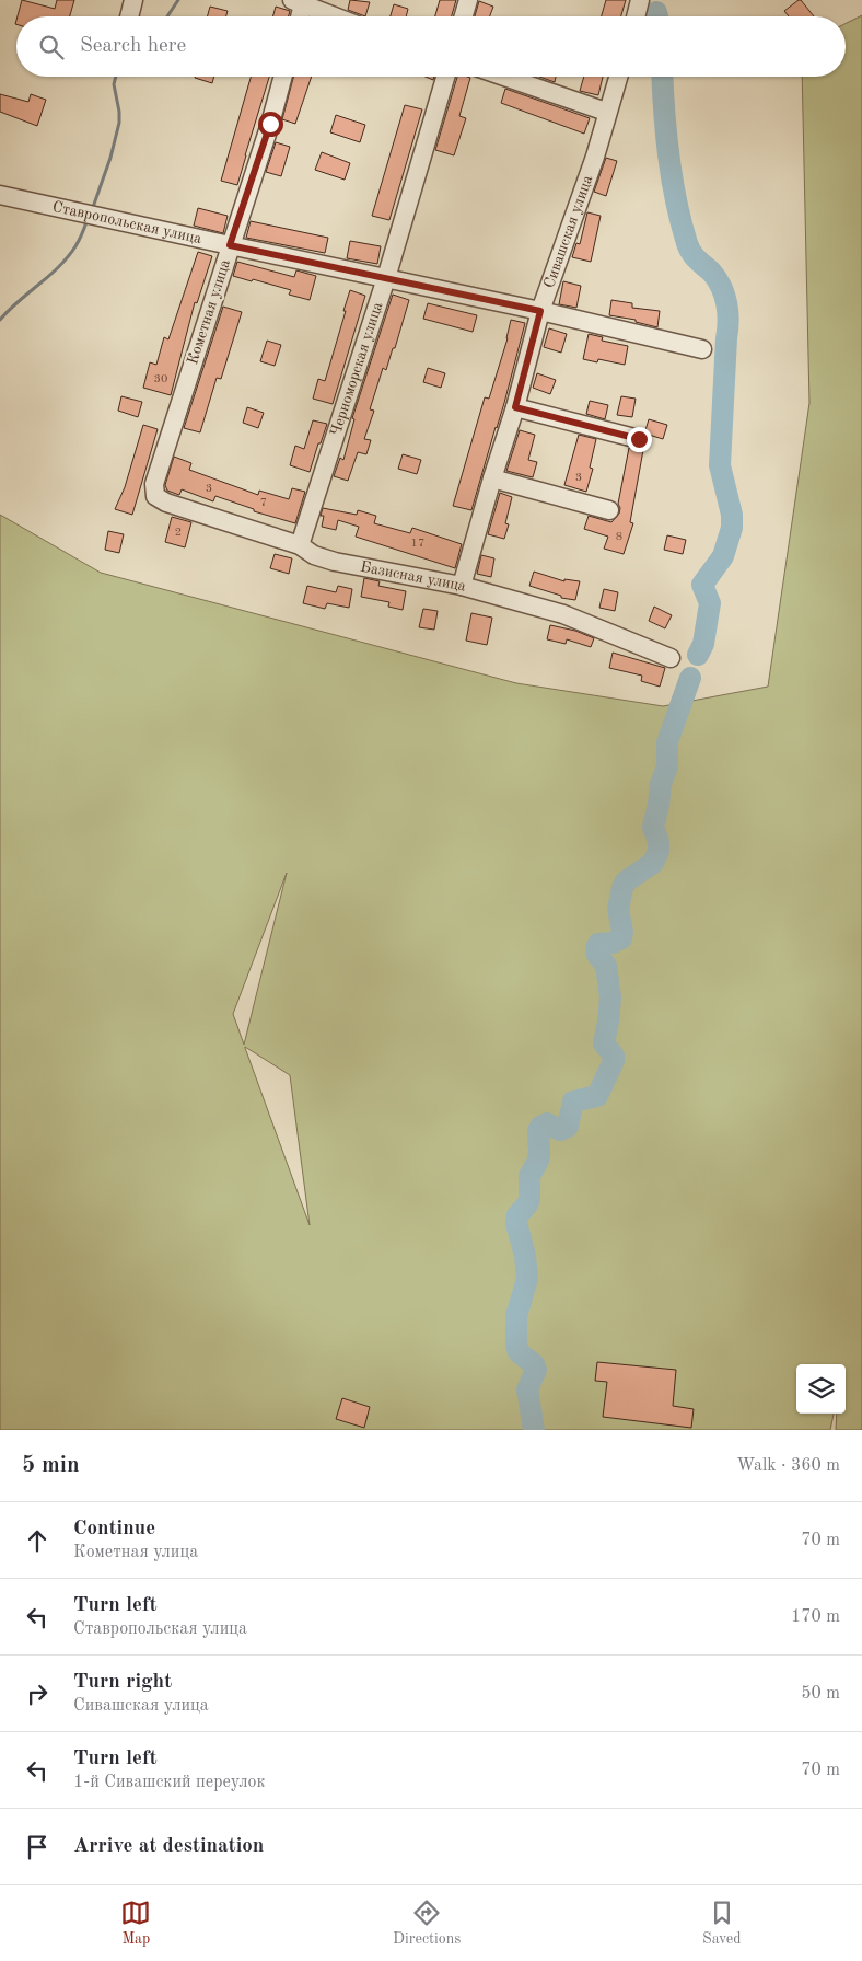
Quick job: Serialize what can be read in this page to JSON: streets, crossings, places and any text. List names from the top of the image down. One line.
{"streets":{"street":["Ставропольская улица","Сивашская улица","Кометная улица","Черноморская улица","Базисная улица"]},"crossings":[["Ставропольская улица","Сивашская улица"],["Ставропольская улица","Кометная улица"],["Ставропольская улица","Черноморская улица"],["Сивашская улица","Базисная улица"],["Кометная улица","Базисная улица"],["Черноморская улица","Базисная улица"]],"house_numbers":["30","3","3","7","2","8","17"],"page":{"search":"Search here","heading":["5 min","Walk · 360 m"],"list":[["Continue","Кометная улица","70 m"],["Turn left","Ставропольская улица","170 m"],["Turn right","Сивашская улица","50 m"],["Turn left","1-й Сивашский переулок","70 m"],"Arrive at destination"],"nav":["Map","Directions","Saved"]}}
